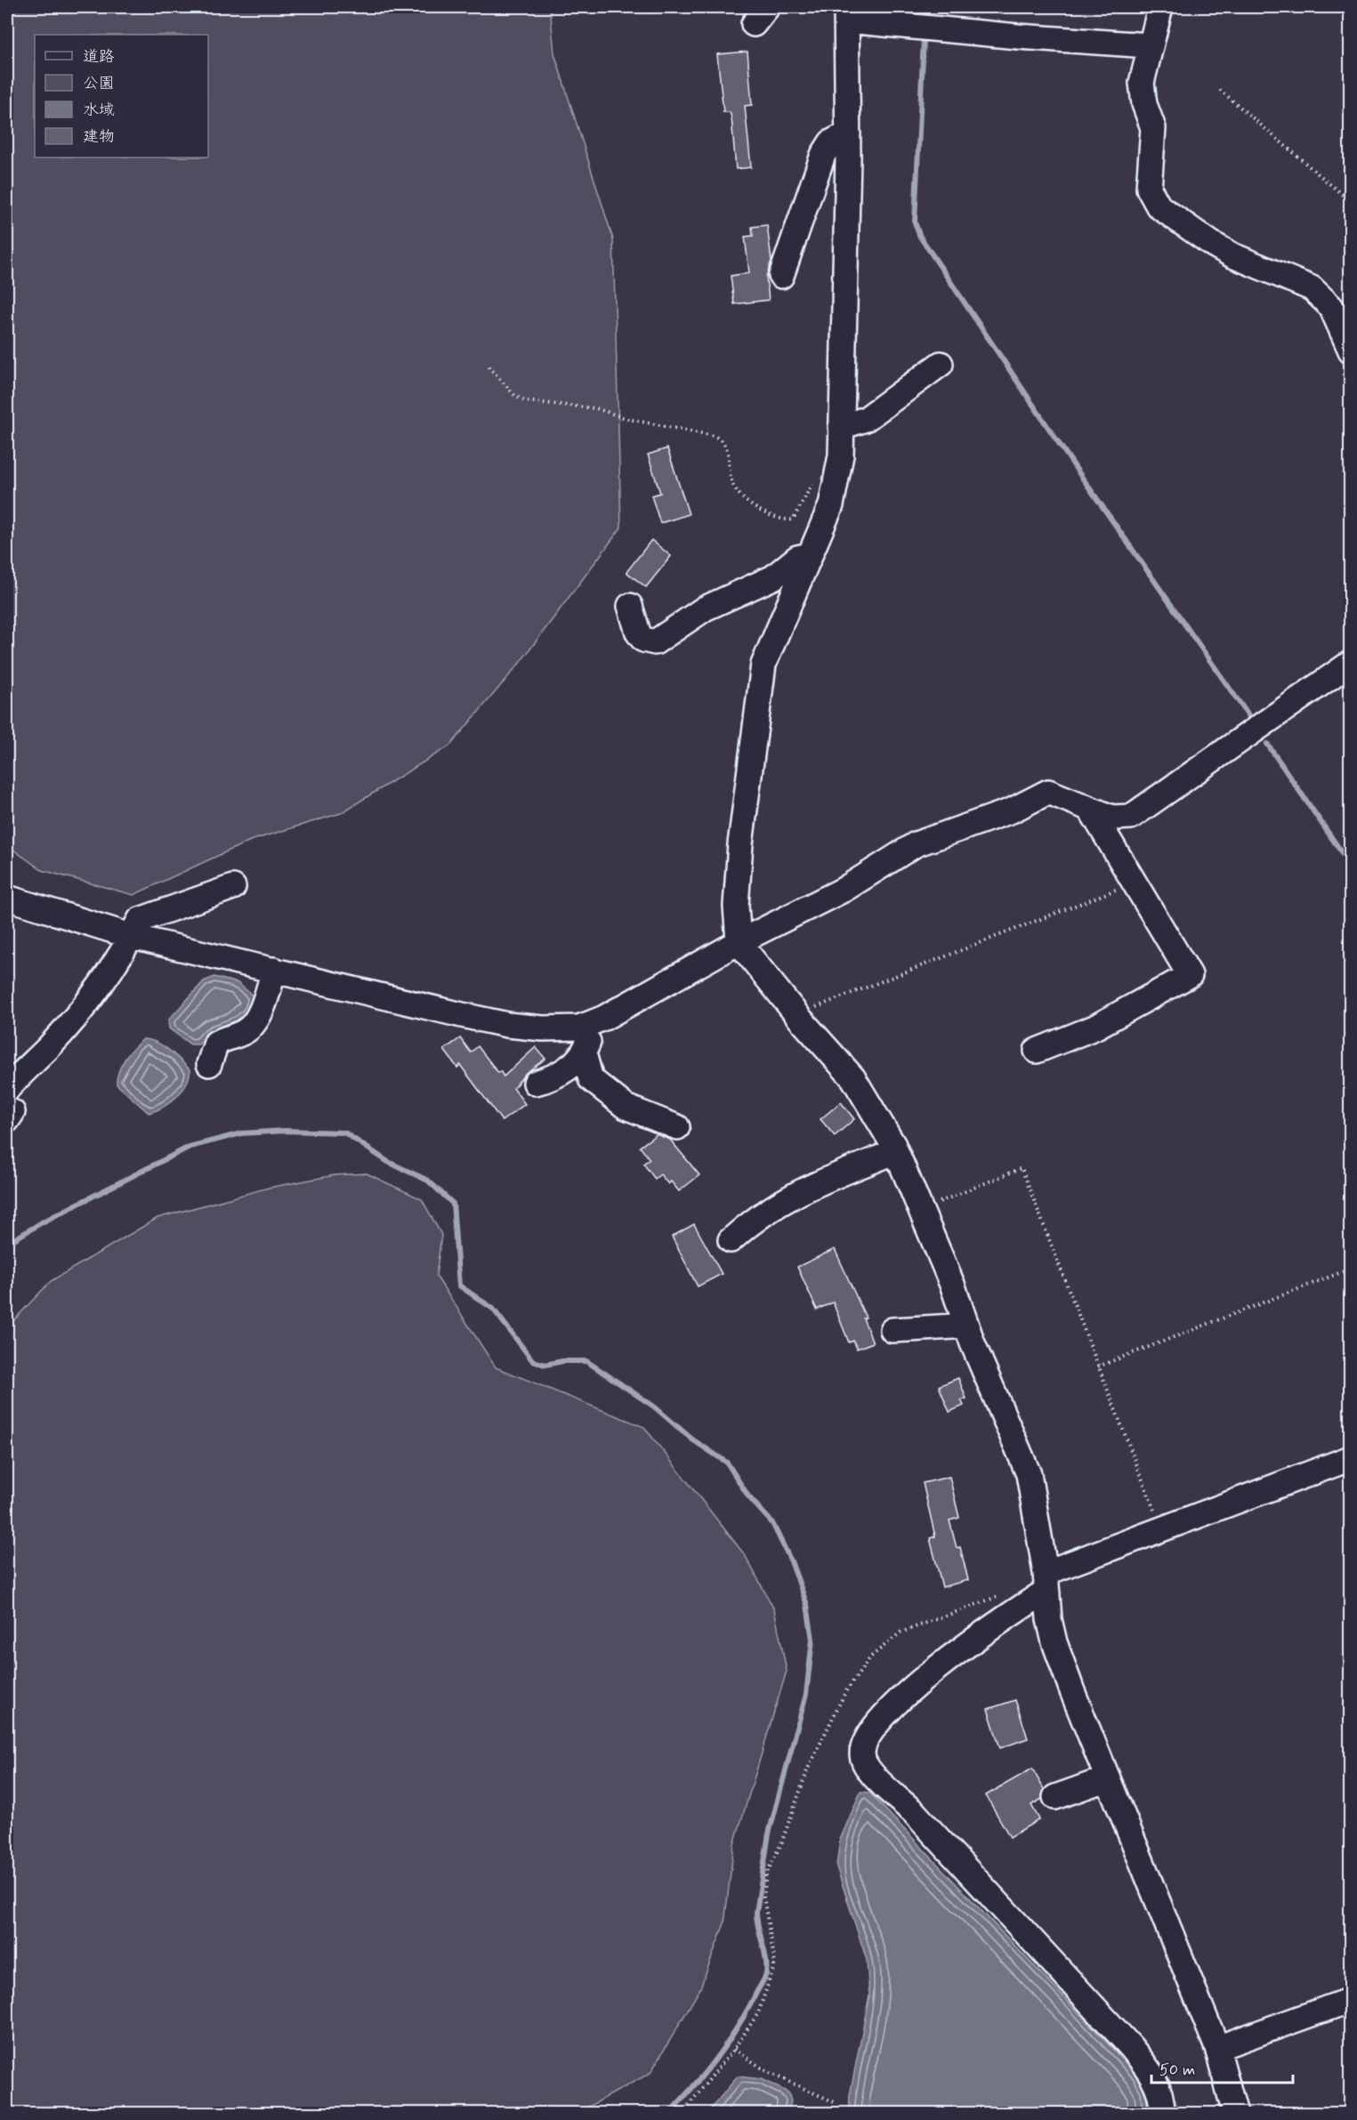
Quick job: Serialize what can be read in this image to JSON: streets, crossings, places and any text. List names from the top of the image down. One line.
{"legend":["道路","公園","水域","建物"],"scale_bar":"50 m"}
